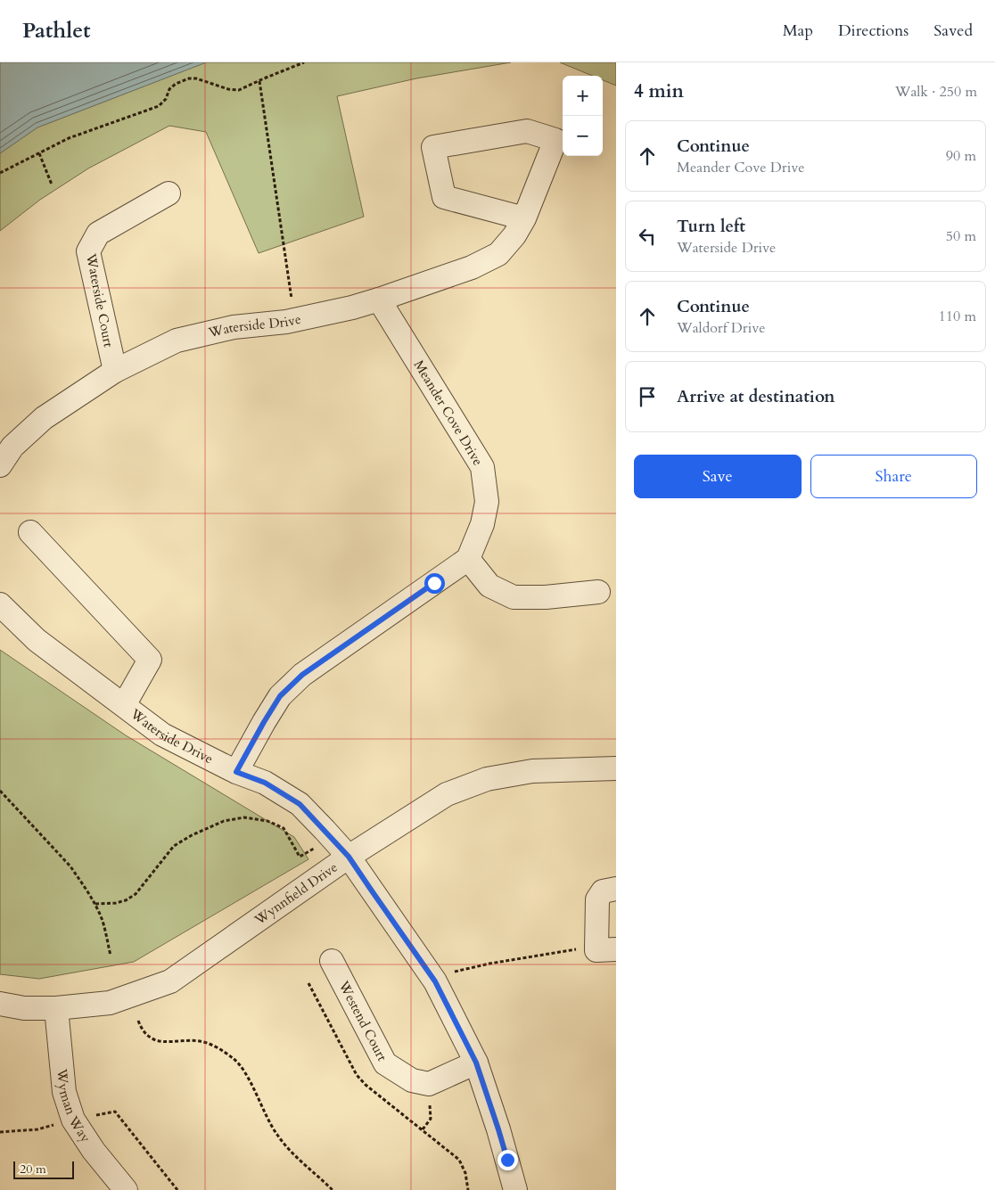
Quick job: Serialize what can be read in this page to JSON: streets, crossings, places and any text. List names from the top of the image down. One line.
{"streets":{"street":["Waterside Court","Waterside Drive","Meander Cove Drive","Wynnfield Drive","Westend Court","Wyman Way"]},"crossings":[["Waterside Court","Waterside Drive"],["Waterside Drive","Meander Cove Drive"],["Waterside Drive","Wynnfield Drive"],["Wynnfield Drive","Wyman Way"]],"scale_bar":"20 m","page":{"header":"Pathlet","nav":["Map","Directions","Saved"],"heading":["4 min","Walk · 250 m"],"map_buttons":["+","−"],"list":[["Continue","Meander Cove Drive","90 m"],["Turn left","Waterside Drive","50 m"],["Continue","Waldorf Drive","110 m"],"Arrive at destination"],"buttons":["Save","Share"],"scale":"20 m"}}
